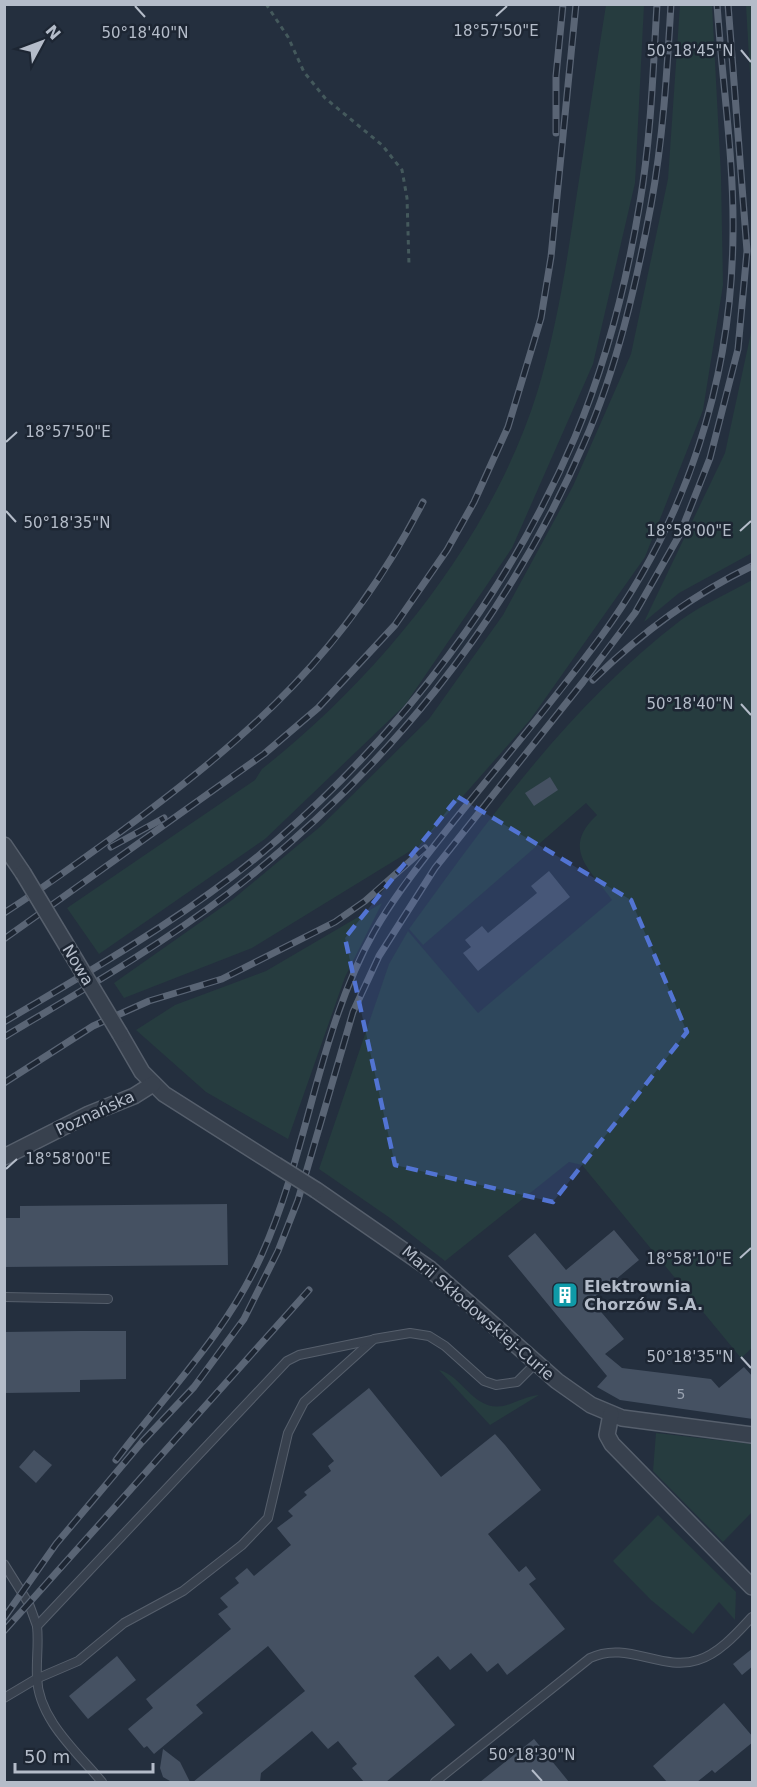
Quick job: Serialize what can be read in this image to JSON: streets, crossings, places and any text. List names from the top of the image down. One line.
{"streets":{"street":["Nowa","Poznańska","Marii Skłodowskiej-Curie"]},"crossings":[["Nowa","Poznańska"],["Nowa","Marii Skłodowskiej-Curie"],["Poznańska","Marii Skłodowskiej-Curie"]],"places":{"building":["Elektrownia Chorzów S.A."]},"house_numbers":["5"],"scale_bar":"50 m","north":"top right","coordinates":["18°57'50\"E","50°18'40\"N","50°18'45\"N","50°18'35\"N","18°58'00\"E","18°58'10\"E","50°18'30\"N"]}
